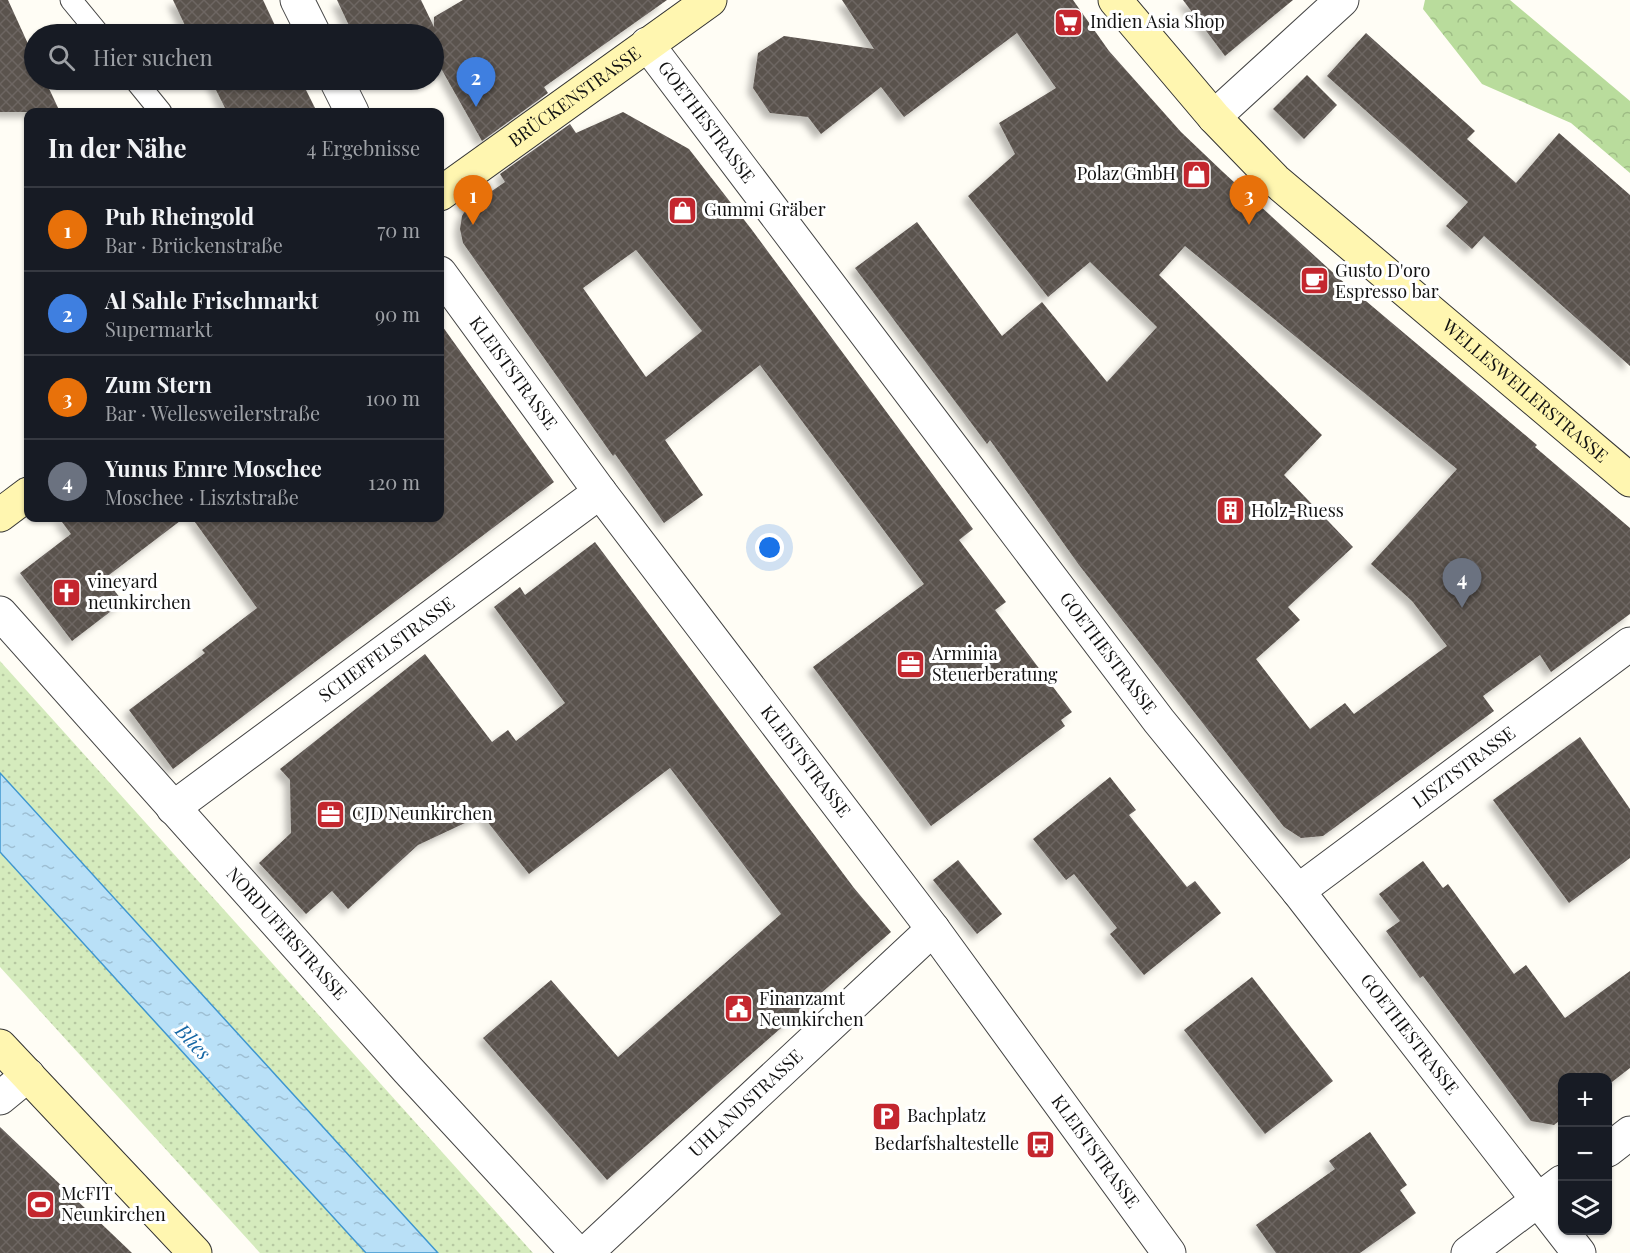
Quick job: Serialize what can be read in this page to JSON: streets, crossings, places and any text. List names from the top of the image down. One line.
{"streets":{"street":["BRÜCKENSTRASSE","GOETHESTRASSE","KLEISTSTRASSE","WELLESWEILERSTRASSE","SCHEFFELSTRASSE","LISZTSTRASSE","NORDUFERSTRASSE","UHLANDSTRASSE"]},"crossings":[["BRÜCKENSTRASSE","GOETHESTRASSE"],["GOETHESTRASSE","LISZTSTRASSE"],["KLEISTSTRASSE","SCHEFFELSTRASSE"],["KLEISTSTRASSE","UHLANDSTRASSE"],["SCHEFFELSTRASSE","NORDUFERSTRASSE"]],"water":["Blies"],"places":{"supermarket":["Indien Asia Shop"],"shop":["Polaz GmbH","Gummi Gräber"],"cafe":["Gusto D'oro Espresso bar"],"building":["Holz-Ruess"],"church":["vineyard neunkirchen"],"office":["Arminia Steuerberatung","CJD Neunkirchen"],"public building":["Finanzamt Neunkirchen"],"parking":["Bachplatz"],"bus stop":["Bedarfshaltestelle"],"sports":["McFIT Neunkirchen"]},"page":{"search":"Hier suchen","pins":["2","1","3","4"],"heading":["In der Nähe","4 Ergebnisse"],"list":[{"mark":"1","name":"Pub Rheingold","note":"Bar · Brückenstraße","value":"70 m"},{"mark":"2","name":"Al Sahle Frischmarkt","note":"Supermarkt","value":"90 m"},{"mark":"3","name":"Zum Stern","note":"Bar · Wellesweilerstraße","value":"100 m"},{"mark":"4","name":"Yunus Emre Moschee","note":"Moschee · Lisztstraße","value":"120 m"}],"map_buttons":["+","−"]}}
